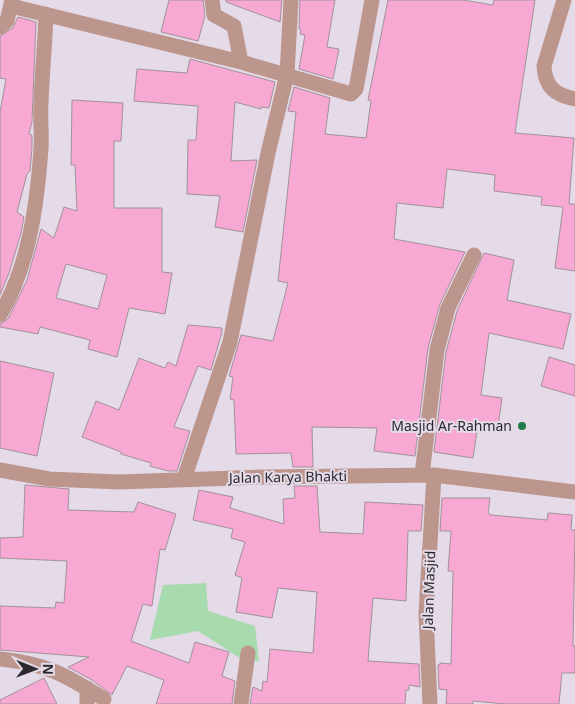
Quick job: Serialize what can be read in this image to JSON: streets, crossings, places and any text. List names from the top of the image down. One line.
{"streets":{"street":["Jalan Karya Bhakti","Jalan Masjid"]},"crossings":[["Jalan Karya Bhakti","Jalan Masjid"]],"places":["Masjid Ar-Rahman"],"north":"right"}
